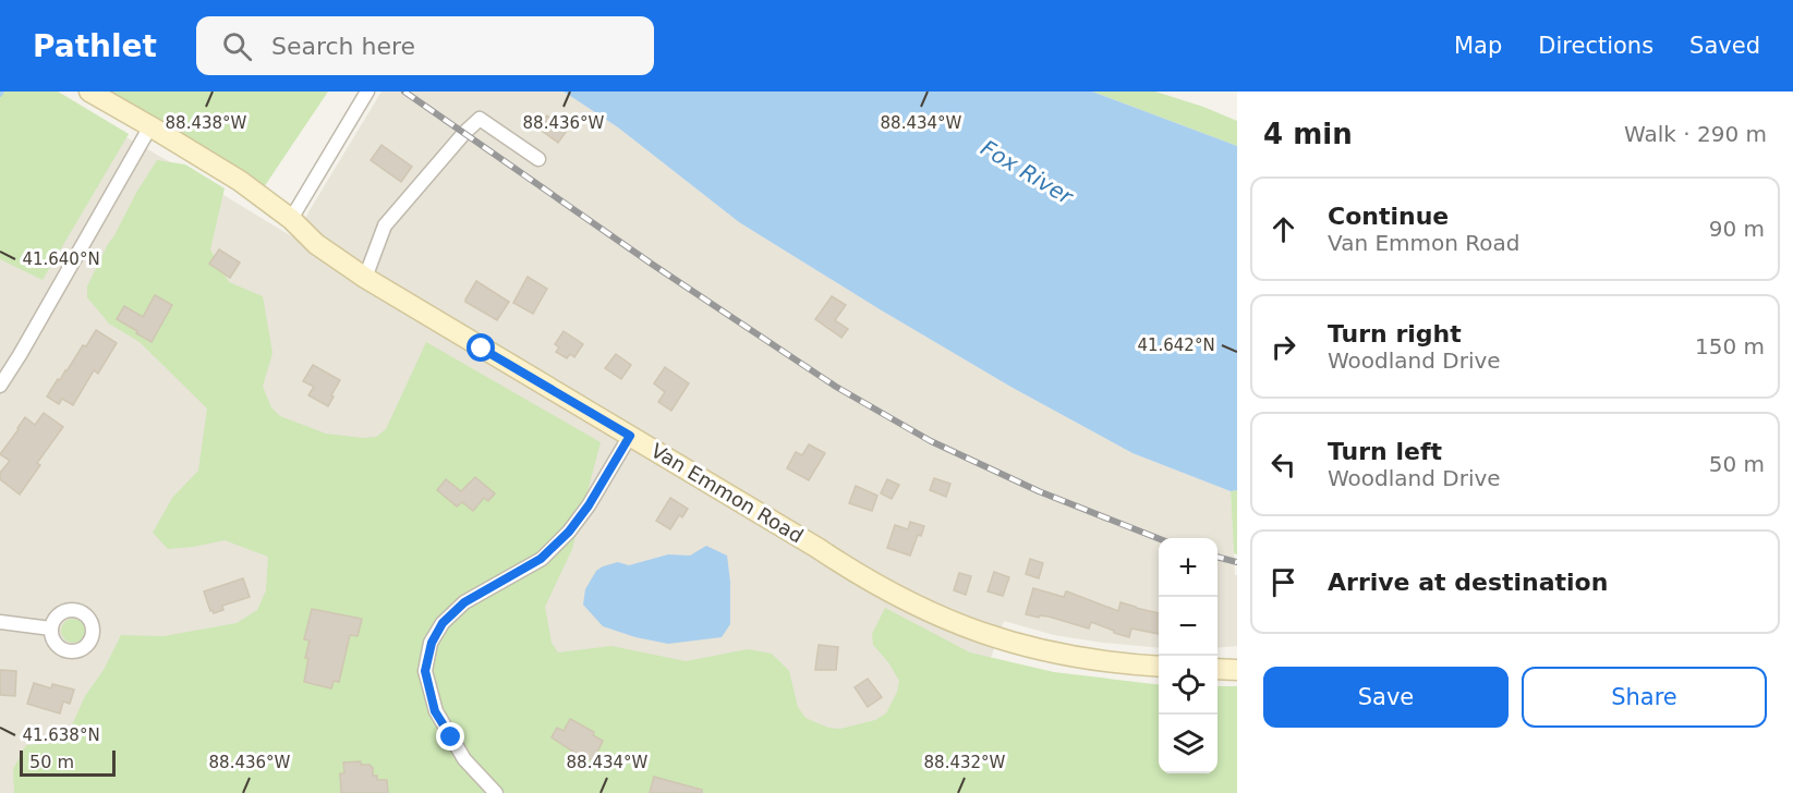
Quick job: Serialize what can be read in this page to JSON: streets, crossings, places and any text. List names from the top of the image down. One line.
{"streets":{"street":["Van Emmon Road"]},"water":["Fox River"],"scale_bar":"50 m","page":{"header":"Pathlet","search":"Search here","nav":["Map","Directions","Saved"],"heading":["4 min","Walk · 290 m"],"list":[["Continue","Van Emmon Road","90 m"],["Turn right","Woodland Drive","150 m"],["Turn left","Woodland Drive","50 m"],"Arrive at destination"],"map_buttons":["+","−"],"buttons":["Save","Share"],"scale":"50 m"},"coordinates":["88.438°W","88.436°W","88.434°W","41.640°N","41.642°N","41.638°N","88.432°W"]}
